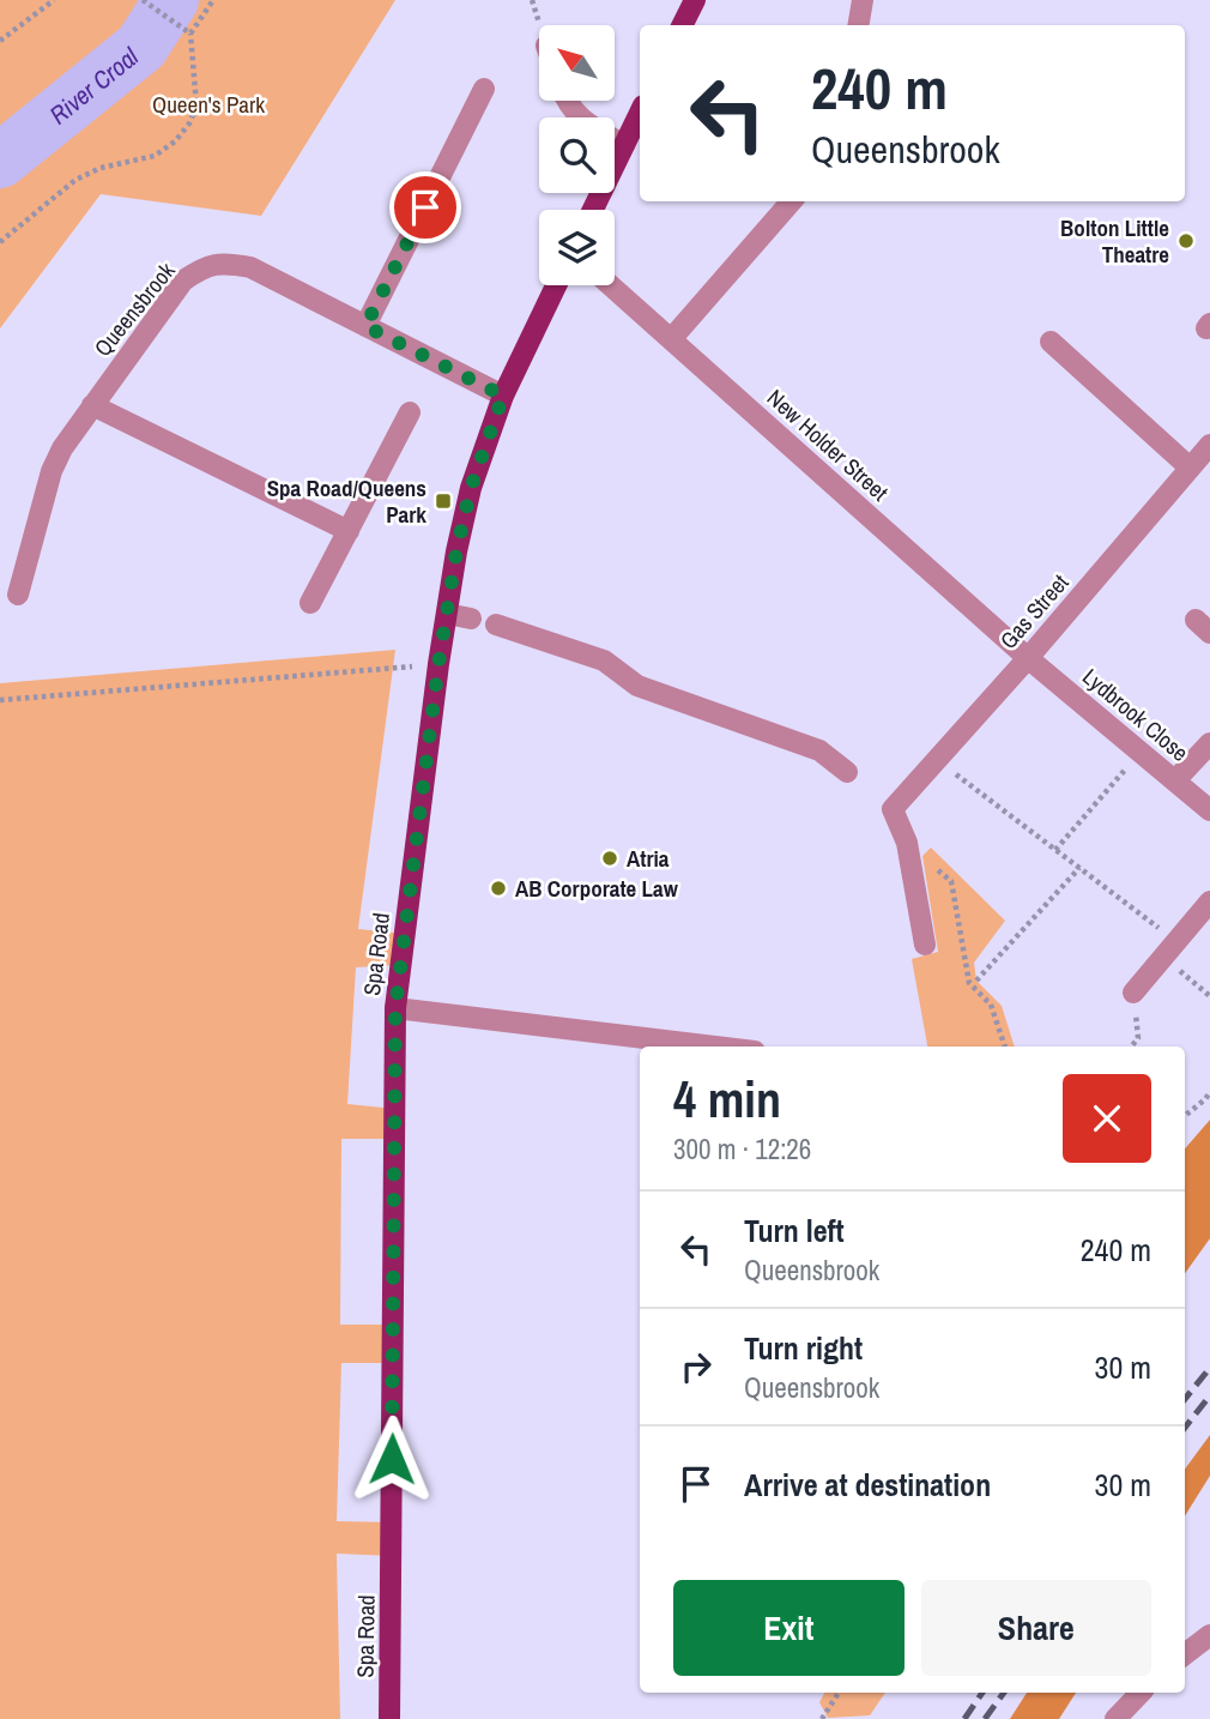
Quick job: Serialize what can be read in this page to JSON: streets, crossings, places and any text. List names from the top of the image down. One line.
{"streets":{"main road":["Spa Road"],"street":["Queensbrook","New Holder Street","Gas Street","Lydbrook Close"]},"crossings":[["Queensbrook","Spa Road"],["New Holder Street","Gas Street"],["New Holder Street","Lydbrook Close"],["Gas Street","Lydbrook Close"]],"water":["River Croal"],"parks":["Queen's Park"],"places":{"other":["Bolton Little Theatre","Atria","AB Corporate Law"],"transit":["Spa Road/Queens Park"]},"north":"top left","page":{"turn":["240 m","Queensbrook"],"heading":["4 min","300 m · 12:26"],"list":[{"name":"Turn left","note":"Queensbrook","value":"240 m"},{"name":"Turn right","note":"Queensbrook","value":"30 m"},{"name":"Arrive at destination","value":"30 m"}],"buttons":["Exit","Share"]}}
